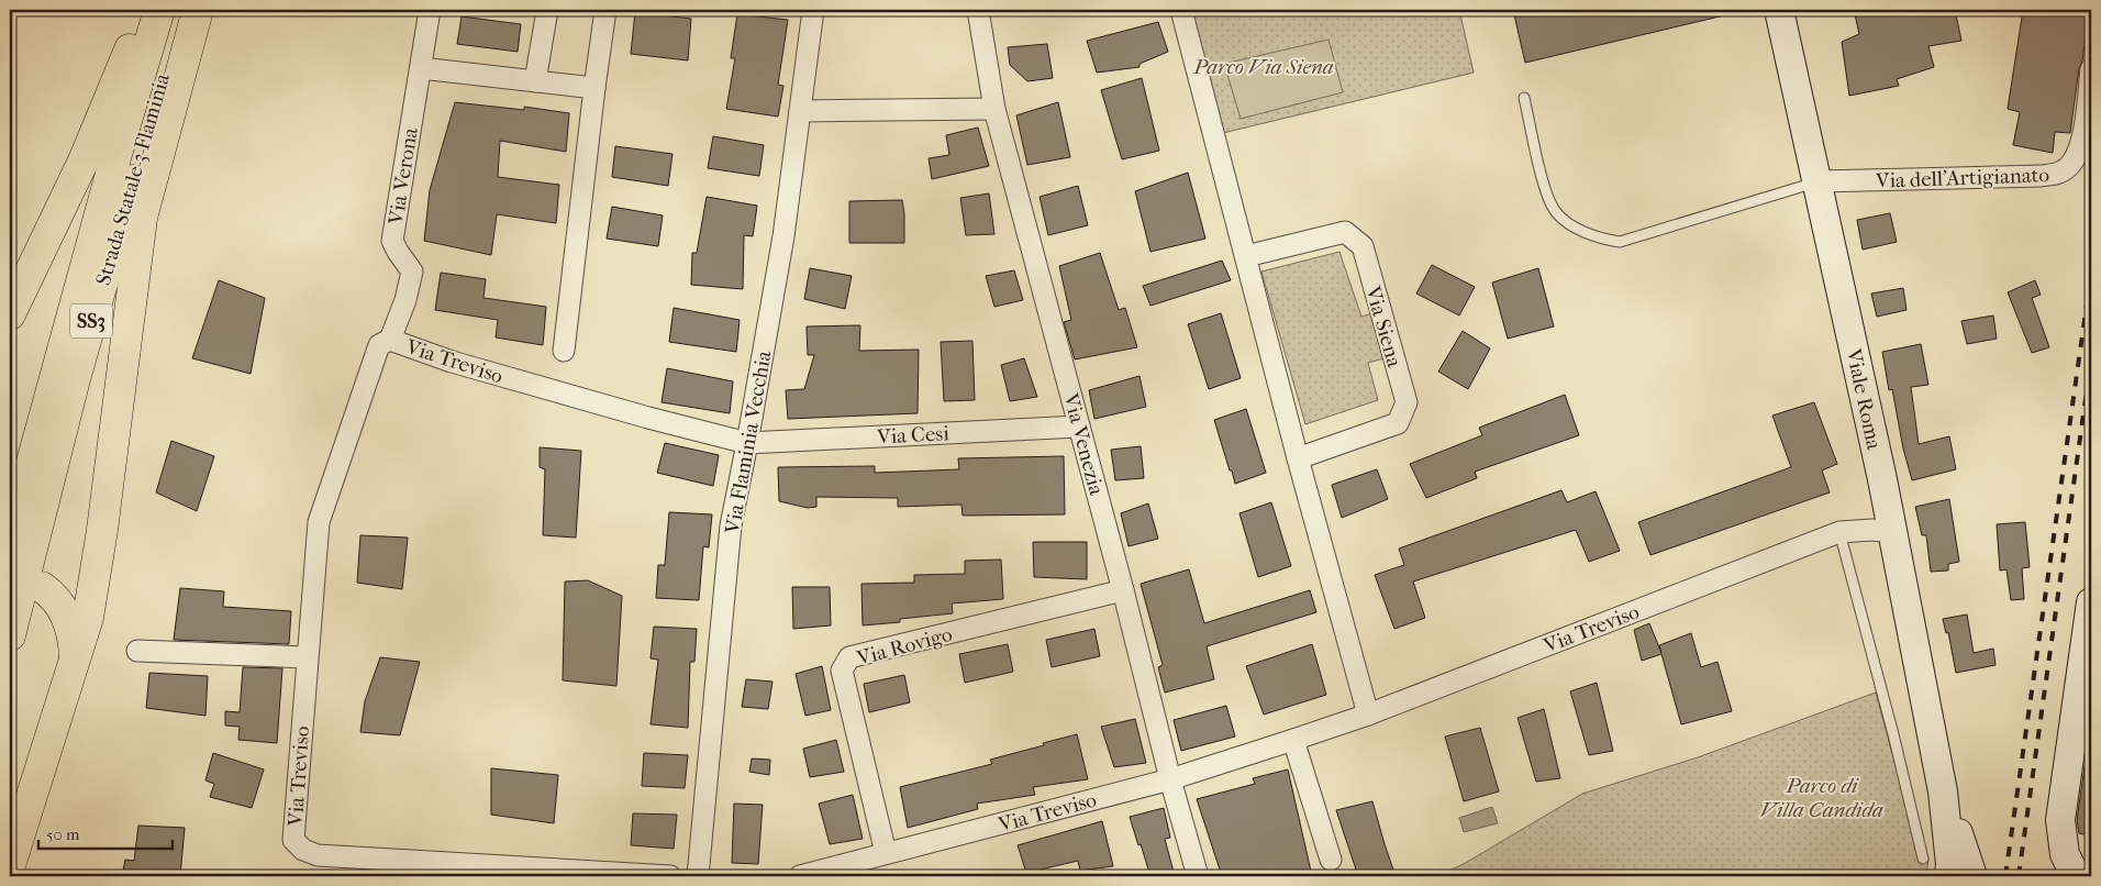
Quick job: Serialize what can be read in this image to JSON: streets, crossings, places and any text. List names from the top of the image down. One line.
{"streets":{"highway":["Strada Statale 3 Flaminia","SS3"],"main road":["Viale Roma"],"street":["Via Verona","Via dell'Artigianato","Via Siena","Via Treviso","Via Cesi","Via Flaminia Vecchia","Via Venezia","Via Rovigo"]},"crossings":[["Via Verona","Via Treviso"],["Via dell'Artigianato","Viale Roma"],["Via Treviso","Viale Roma"],["Via Treviso","Via Cesi"],["Via Treviso","Via Flaminia Vecchia"],["Via Treviso","Via Venezia"],["Via Treviso","Via Rovigo"],["Via Cesi","Via Flaminia Vecchia"],["Via Cesi","Via Venezia"],["Via Venezia","Via Rovigo"]],"parks":["Parco Via Siena","Parco di Villa Candida"],"scale_bar":"50 m"}
